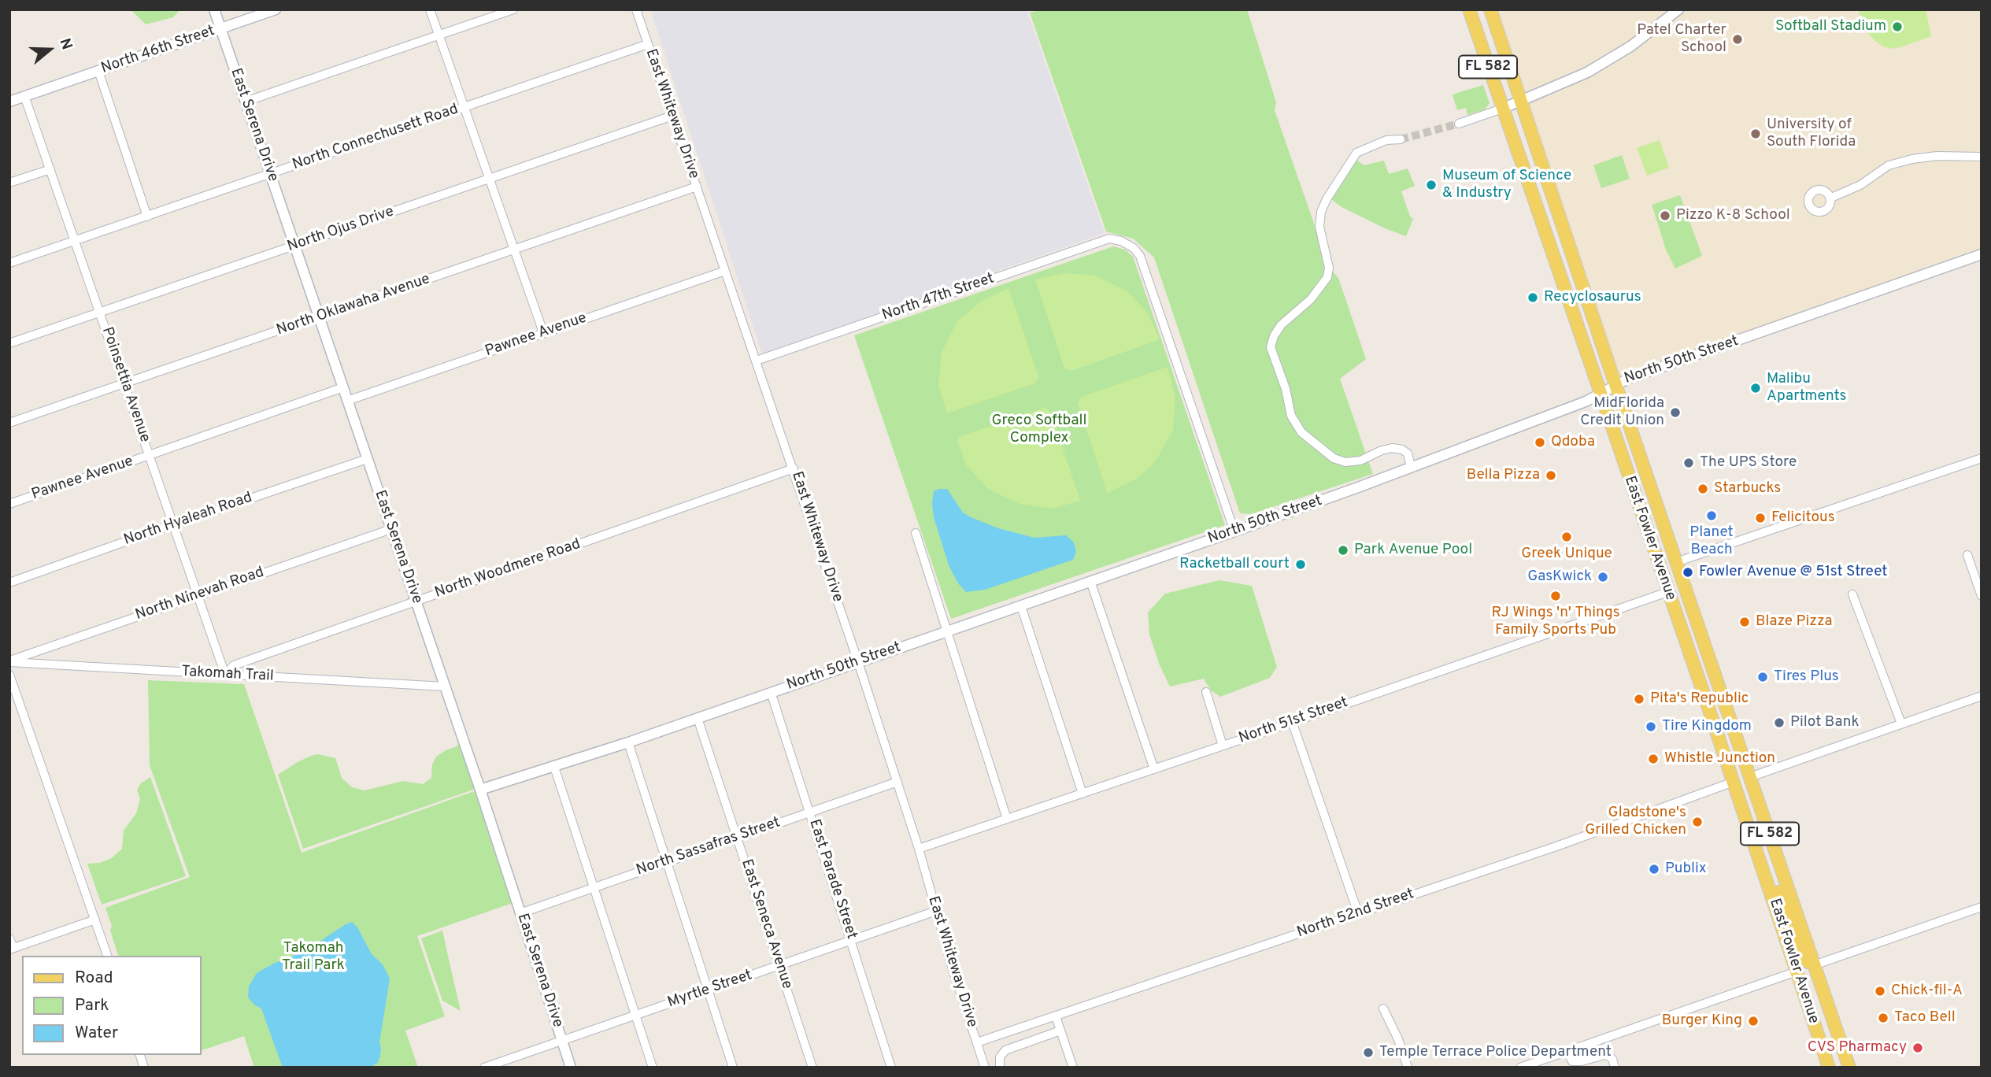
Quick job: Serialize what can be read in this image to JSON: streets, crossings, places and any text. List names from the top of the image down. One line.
{"streets":{"main road":["FL 582","East Fowler Avenue"],"street":["North 46th Street","East Whiteway Drive","East Serena Drive","North Connechusett Road","North Ojus Drive","North 47th Street","North Oklawaha Avenue","Pawnee Avenue","North 50th Street","Poinsettia Avenue","North Hyaleah Road","North Woodmere Road","North Ninevah Road","Takomah Trail","North 51st Street","North Sassafras Street","East Parade Street","North 52nd Street","East Seneca Avenue","Myrtle Street"]},"crossings":[["North 46th Street","East Serena Drive"],["North 46th Street","Poinsettia Avenue"],["East Whiteway Drive","North Connechusett Road"],["East Whiteway Drive","North Ojus Drive"],["East Whiteway Drive","North 47th Street"],["East Whiteway Drive","North Oklawaha Avenue"],["East Whiteway Drive","Pawnee Avenue"],["East Whiteway Drive","North 50th Street"],["East Whiteway Drive","North Woodmere Road"],["East Whiteway Drive","North 51st Street"],["East Whiteway Drive","North Sassafras Street"],["East Whiteway Drive","North 52nd Street"],["East Whiteway Drive","Myrtle Street"],["East Serena Drive","North Connechusett Road"],["East Serena Drive","North Ojus Drive"],["East Serena Drive","North Oklawaha Avenue"],["East Serena Drive","Pawnee Avenue"],["East Serena Drive","North 50th Street"],["East Serena Drive","North Hyaleah Road"],["East Serena Drive","North Woodmere Road"],["East Serena Drive","North Ninevah Road"],["East Serena Drive","Takomah Trail"],["East Serena Drive","North Sassafras Street"],["East Serena Drive","Myrtle Street"],["North Connechusett Road","Poinsettia Avenue"],["North Ojus Drive","Poinsettia Avenue"],["North 47th Street","North 50th Street"],["North Oklawaha Avenue","Poinsettia Avenue"],["Pawnee Avenue","Poinsettia Avenue"],["North 50th Street","East Fowler Avenue"],["North 50th Street","East Parade Street"],["North 50th Street","East Seneca Avenue"],["Poinsettia Avenue","North Hyaleah Road"],["Poinsettia Avenue","North Woodmere Road"],["Poinsettia Avenue","North Ninevah Road"],["Poinsettia Avenue","Takomah Trail"],["East Fowler Avenue","North 51st Street"],["East Fowler Avenue","North 52nd Street"],["North Woodmere Road","Takomah Trail"],["North Ninevah Road","Takomah Trail"],["North Sassafras Street","East Parade Street"],["North Sassafras Street","East Seneca Avenue"],["East Parade Street","Myrtle Street"],["East Seneca Avenue","Myrtle Street"]],"parks":["Greco Softball Complex","Takomah Trail Park"],"places":["Softball Stadium","Patel Charter School","University of South Florida","Museum of Science & Industry","Pizzo K-8 School","Recyclosaurus","Malibu Apartments","MidFlorida Credit Union","Qdoba","The UPS Store","Bella Pizza","Starbucks","Planet Beach","Felicitous","Greek Unique","Park Avenue Pool","Racketball court","Fowler Avenue @ 51st Street","GasKwick","RJ Wings 'n' Things Family Sports Pub","Blaze Pizza","Tires Plus","Pita's Republic","Pilot Bank","Tire Kingdom","Whistle Junction","Gladstone's Grilled Chicken","Publix","Chick-fil-A","Taco Bell","Burger King","CVS Pharmacy","Temple Terrace Police Department"],"legend":["Road","Park","Water"],"north":"right"}
